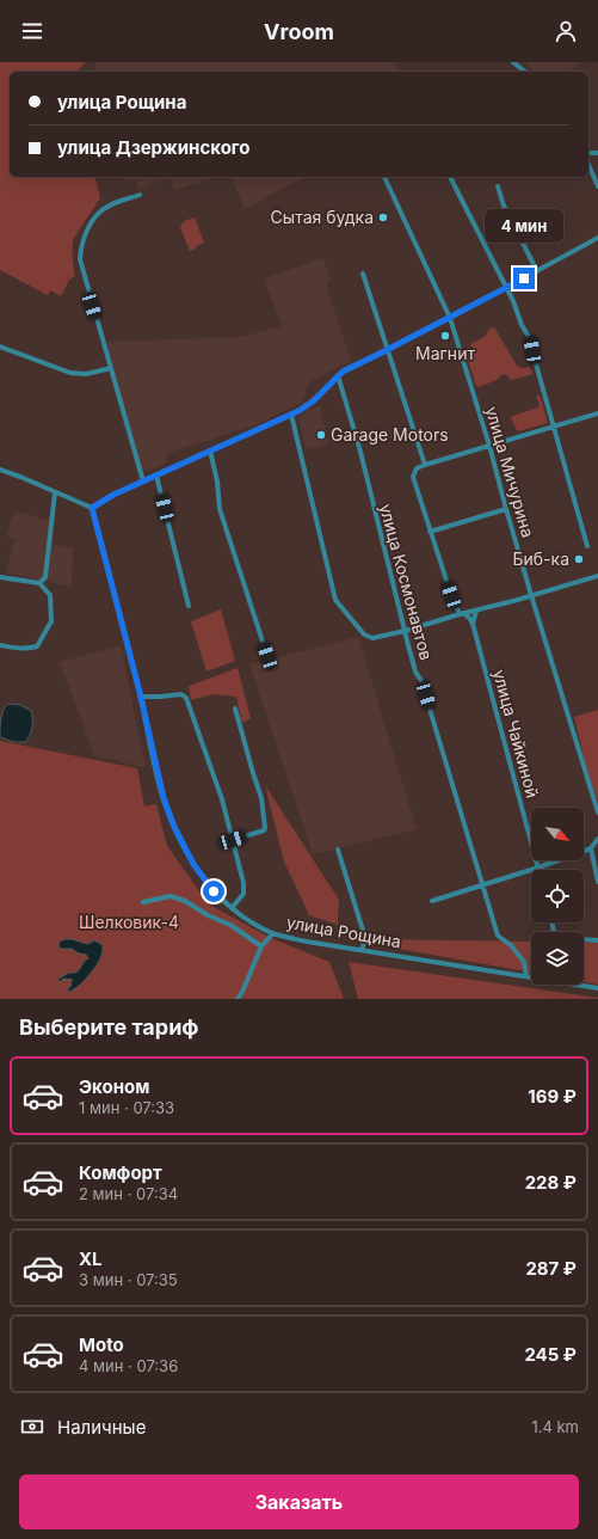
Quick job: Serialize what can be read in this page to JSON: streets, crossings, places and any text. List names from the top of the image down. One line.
{"streets":{"street":["улица Мичурина","улица Космонавтов","улица Чайкиной","улица Рощина"]},"crossings":[["улица Космонавтов","улица Рощина"]],"parks":["Шелковик-4"],"places":["Сытая будка","Магнит","Garage Motors","Биб-ка"],"north":"bottom right","page":{"header":"Vroom","banner":["улица Рощина","улица Дзержинского"],"bubble":"4 мин","heading":"Выберите тариф","list":[{"name":"Эконом","note":"1 мин · 07:33","value":"169 ₽"},{"name":"Комфорт","note":"2 мин · 07:34","value":"228 ₽"},{"name":"XL","note":"3 мин · 07:35","value":"287 ₽"},{"name":"Moto","note":"4 мин · 07:36","value":"245 ₽"}],"pay":["Наличные","1.4 km"],"buttons":"Заказать"}}
